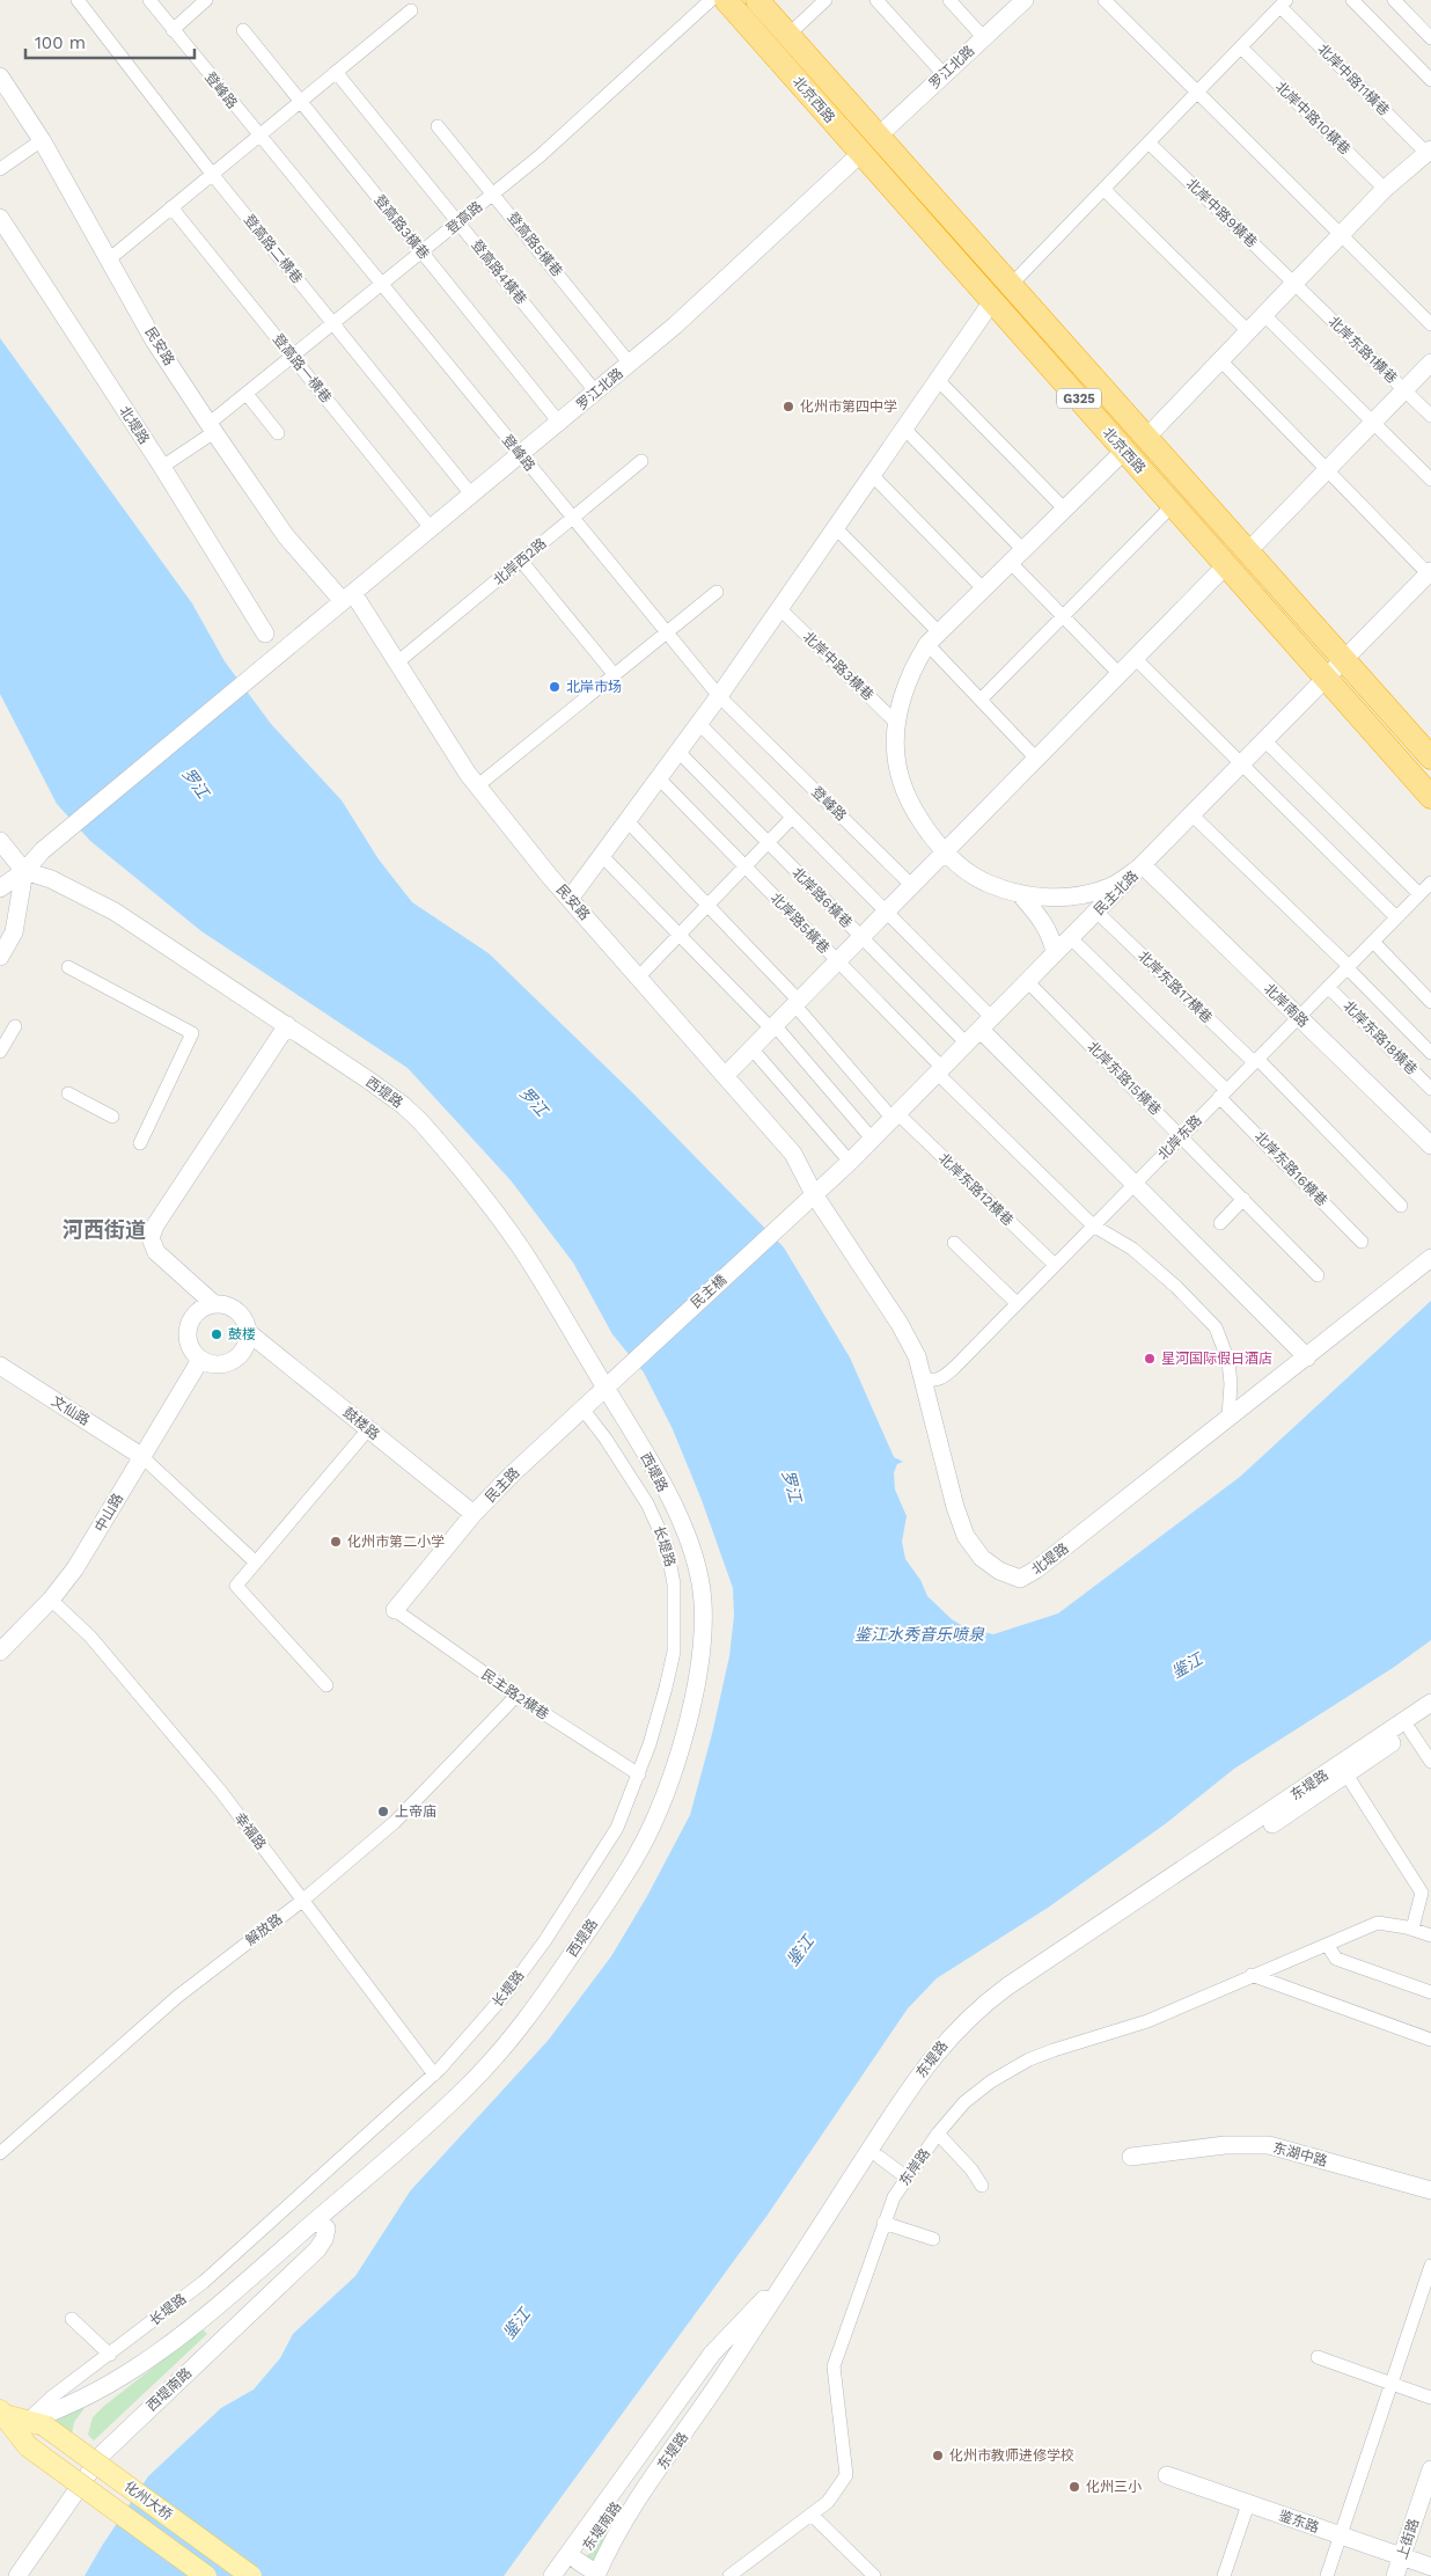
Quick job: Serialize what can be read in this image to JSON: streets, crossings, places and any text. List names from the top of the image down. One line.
{"streets":{"highway":["北京西路","G325"],"main road":["化州大桥"],"street":["罗江北路","北岸中路11橫巷","登峰路","北岸中路10橫巷","北岸中路9橫巷","登高路","登高路3橫巷","登高路5橫巷","登高路二横巷","登高路4橫巷","民安路","北岸东路1横巷","登高路一横巷","北堤路","北岸西2路","北岸中路3横巷","民主北路","北岸路6橫巷","北岸路5橫巷","北岸东路17横巷","北岸南路","北岸东路18横巷","北岸东路15横巷","西堤路","北岸东路","北岸东路16横巷","北岸东路12横巷","民主橋","文仙路","鼓楼路","民主路","中山路","长堤路","民主路2横巷","东堤路","幸福路","解放路","东湖中路","东岸路","西堤南路","鉴东路","东堤南路","上街路"]},"crossings":[["罗江北路","登峰路"],["罗江北路","北京西路"],["罗江北路","登高路3橫巷"],["罗江北路","登高路5橫巷"],["罗江北路","登高路二横巷"],["罗江北路","登高路4橫巷"],["罗江北路","民安路"],["罗江北路","登高路一横巷"],["罗江北路","西堤路"],["登峰路","登高路"],["登峰路","北岸西2路"],["北京西路","民主北路"],["北岸中路9橫巷","北岸东路1横巷"],["登高路","登高路3橫巷"],["登高路","登高路5橫巷"],["登高路","登高路二横巷"],["登高路","登高路4橫巷"],["登高路","民安路"],["登高路","登高路一横巷"],["登高路","北堤路"],["民安路","北堤路"],["民安路","北岸西2路"],["民安路","民主北路"],["北堤路","民主北路"],["北堤路","北岸路5橫巷"],["北堤路","北岸东路"],["民主北路","北岸路6橫巷"],["民主北路","北岸路5橫巷"],["民主北路","北岸东路17横巷"],["民主北路","北岸南路"],["民主北路","北岸东路15横巷"],["民主北路","北岸东路16横巷"],["民主北路","北岸东路12横巷"],["民主北路","民主橋"],["北岸路5橫巷","北岸东路"],["北岸东路17横巷","北岸东路"],["北岸南路","北岸东路"],["北岸东路18横巷","北岸东路"],["北岸东路15横巷","北岸东路"],["西堤路","民主路"],["西堤路","长堤路"],["西堤路","西堤南路"],["西堤路","化州大桥"],["北岸东路","北岸东路16横巷"],["北岸东路","北岸东路12横巷"],["民主橋","民主路"],["文仙路","中山路"],["鼓楼路","民主路"],["鼓楼路","中山路"],["民主路","长堤路"],["民主路","民主路2横巷"],["中山路","幸福路"],["长堤路","民主路2横巷"],["长堤路","幸福路"],["长堤路","化州大桥"],["民主路2横巷","解放路"],["幸福路","解放路"],["鉴东路","上街路"]],"districts":["河西街道"],"water":["罗江","鉴江水秀音乐喷泉","鉴江"],"places":["化州市第四中学","北岸市场","鼓楼","星河国际假日酒店","化州市第二小学","上帝庙","化州市教师进修学校","化州三小"],"scale_bar":"100 m"}
